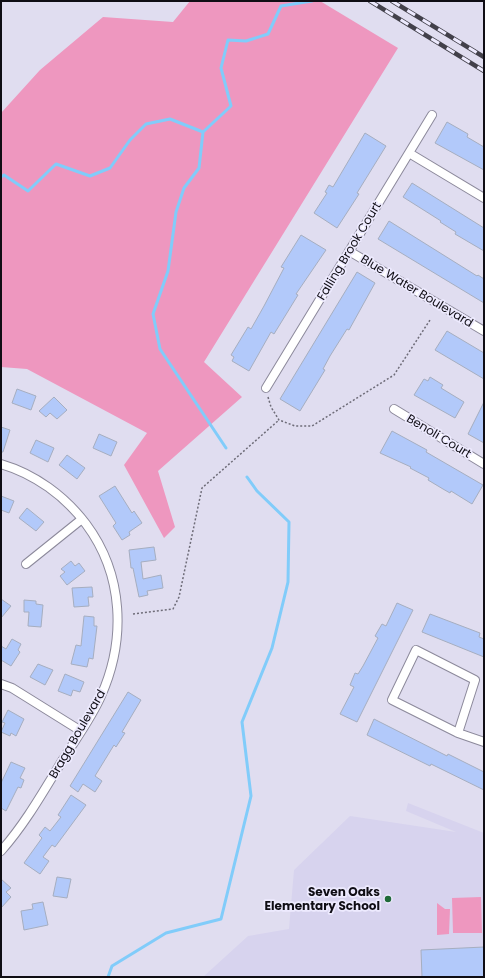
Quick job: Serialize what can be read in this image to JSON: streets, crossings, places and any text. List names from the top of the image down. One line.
{"streets":{"street":["Falling Brook Court","Blue Water Boulevard","Benoli Court","Bragg Boulevard"]},"crossings":[["Falling Brook Court","Blue Water Boulevard"]],"places":["Seven Oaks Elementary School"]}
